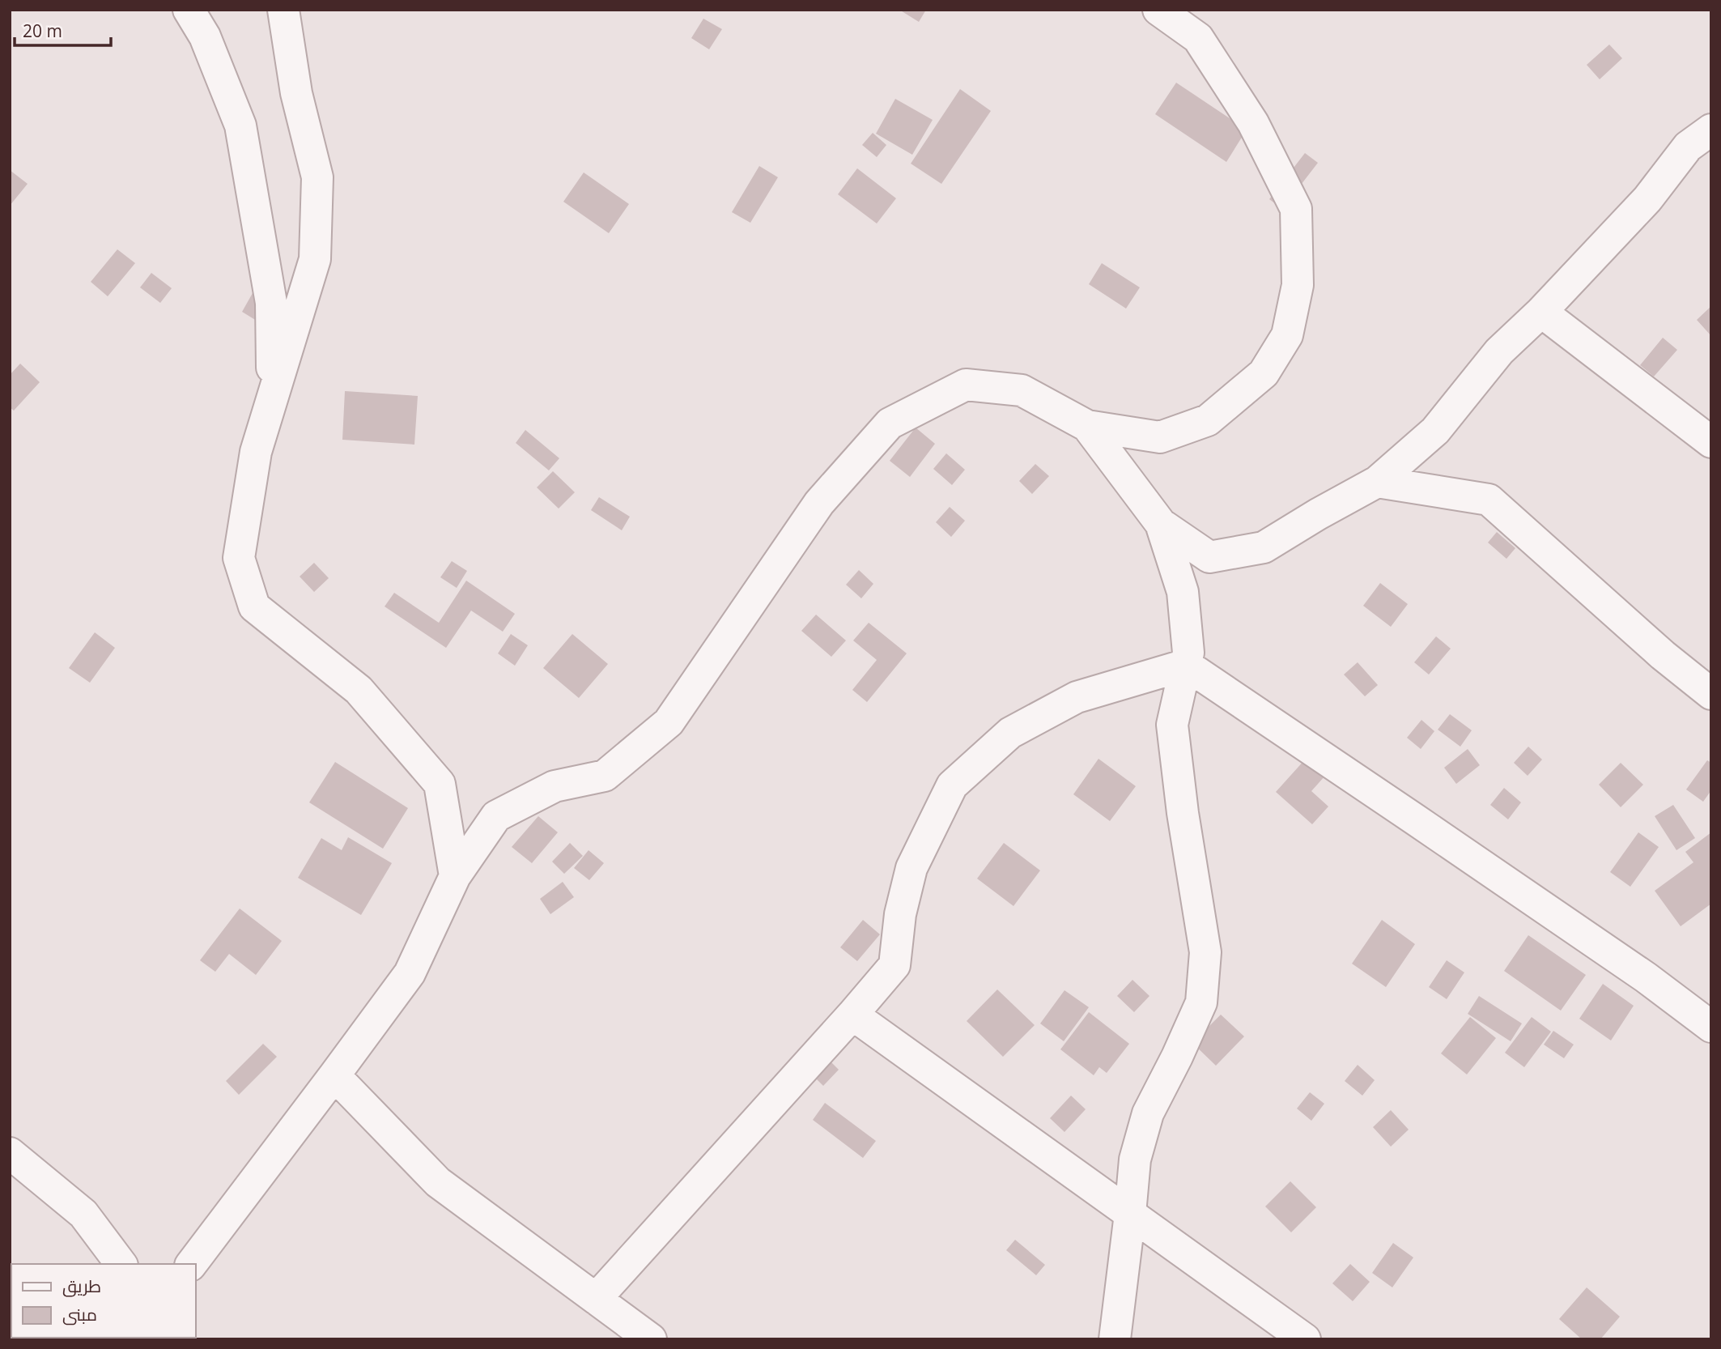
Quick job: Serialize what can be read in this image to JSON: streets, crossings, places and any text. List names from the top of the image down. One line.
{"legend":["طريق","مبنى"],"scale_bar":"20 m"}
